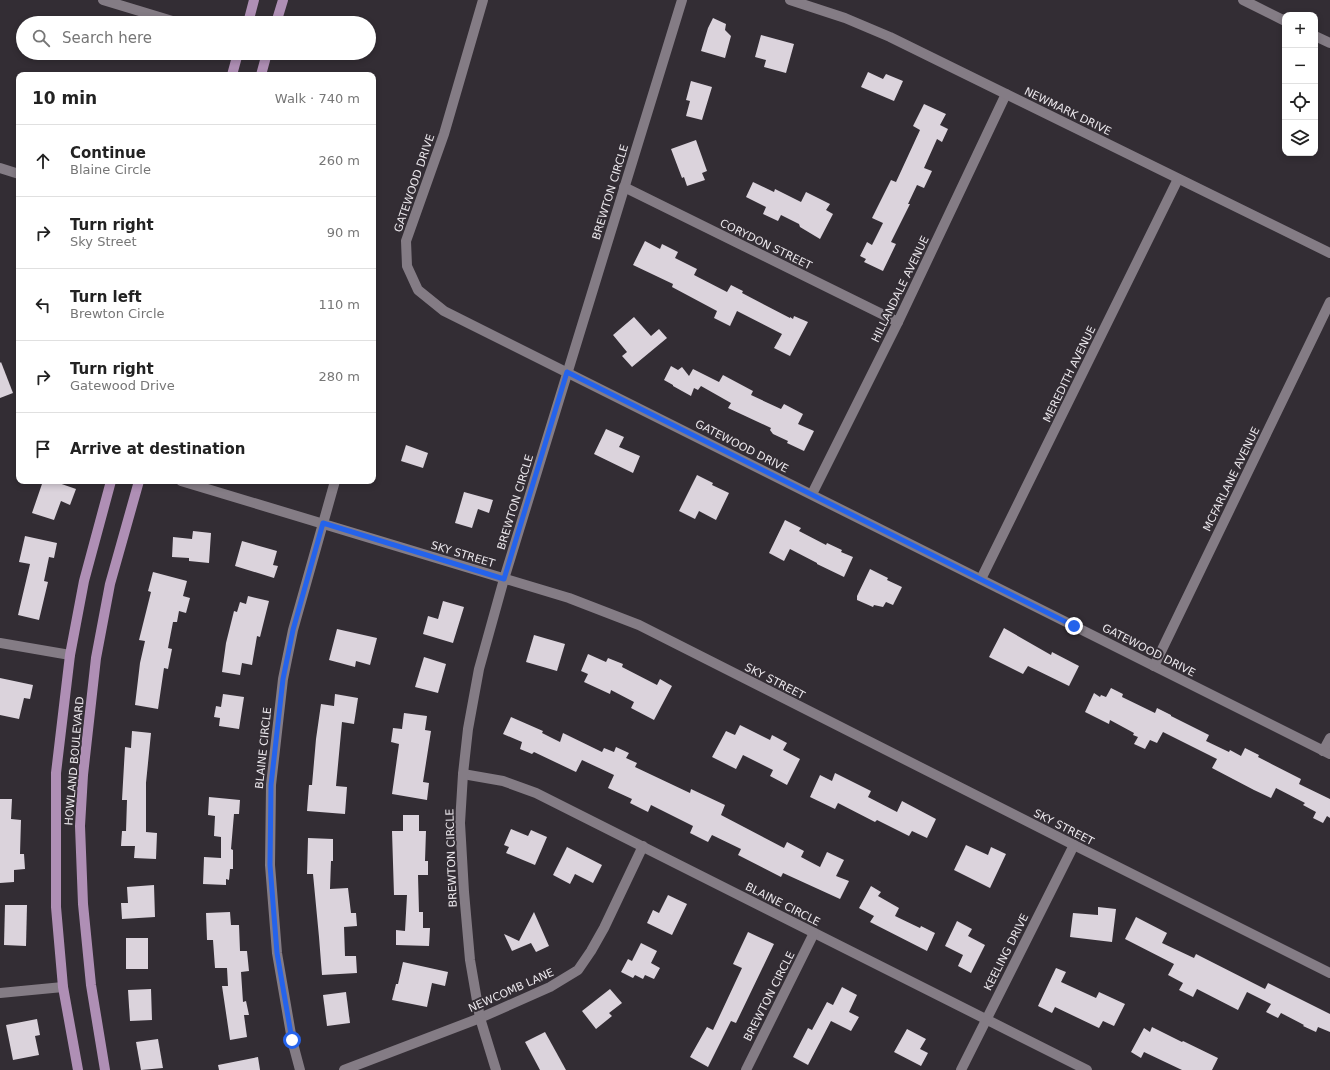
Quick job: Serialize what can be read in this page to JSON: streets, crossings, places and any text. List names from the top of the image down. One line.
{"streets":{"main road":["HOWLAND BOULEVARD"],"street":["NEWMARK DRIVE","GATEWOOD DRIVE","BREWTON CIRCLE","CORYDON STREET","HILLANDALE AVENUE","MEREDITH AVENUE","MCFARLANE AVENUE","SKY STREET","BLAINE CIRCLE","KEELING DRIVE","NEWCOMB LANE"]},"crossings":[["NEWMARK DRIVE","HILLANDALE AVENUE"],["NEWMARK DRIVE","MEREDITH AVENUE"],["GATEWOOD DRIVE","BREWTON CIRCLE"],["GATEWOOD DRIVE","HILLANDALE AVENUE"],["GATEWOOD DRIVE","MEREDITH AVENUE"],["GATEWOOD DRIVE","MCFARLANE AVENUE"],["BREWTON CIRCLE","CORYDON STREET"],["BREWTON CIRCLE","SKY STREET"],["BREWTON CIRCLE","BLAINE CIRCLE"],["BREWTON CIRCLE","NEWCOMB LANE"],["CORYDON STREET","HILLANDALE AVENUE"],["SKY STREET","BLAINE CIRCLE"],["SKY STREET","KEELING DRIVE"],["BLAINE CIRCLE","KEELING DRIVE"],["BLAINE CIRCLE","NEWCOMB LANE"]],"page":{"map_buttons":["+","−"],"search":"Search here","heading":["10 min","Walk · 740 m"],"list":[["Continue","Blaine Circle","260 m"],["Turn right","Sky Street","90 m"],["Turn left","Brewton Circle","110 m"],["Turn right","Gatewood Drive","280 m"],"Arrive at destination"]}}
